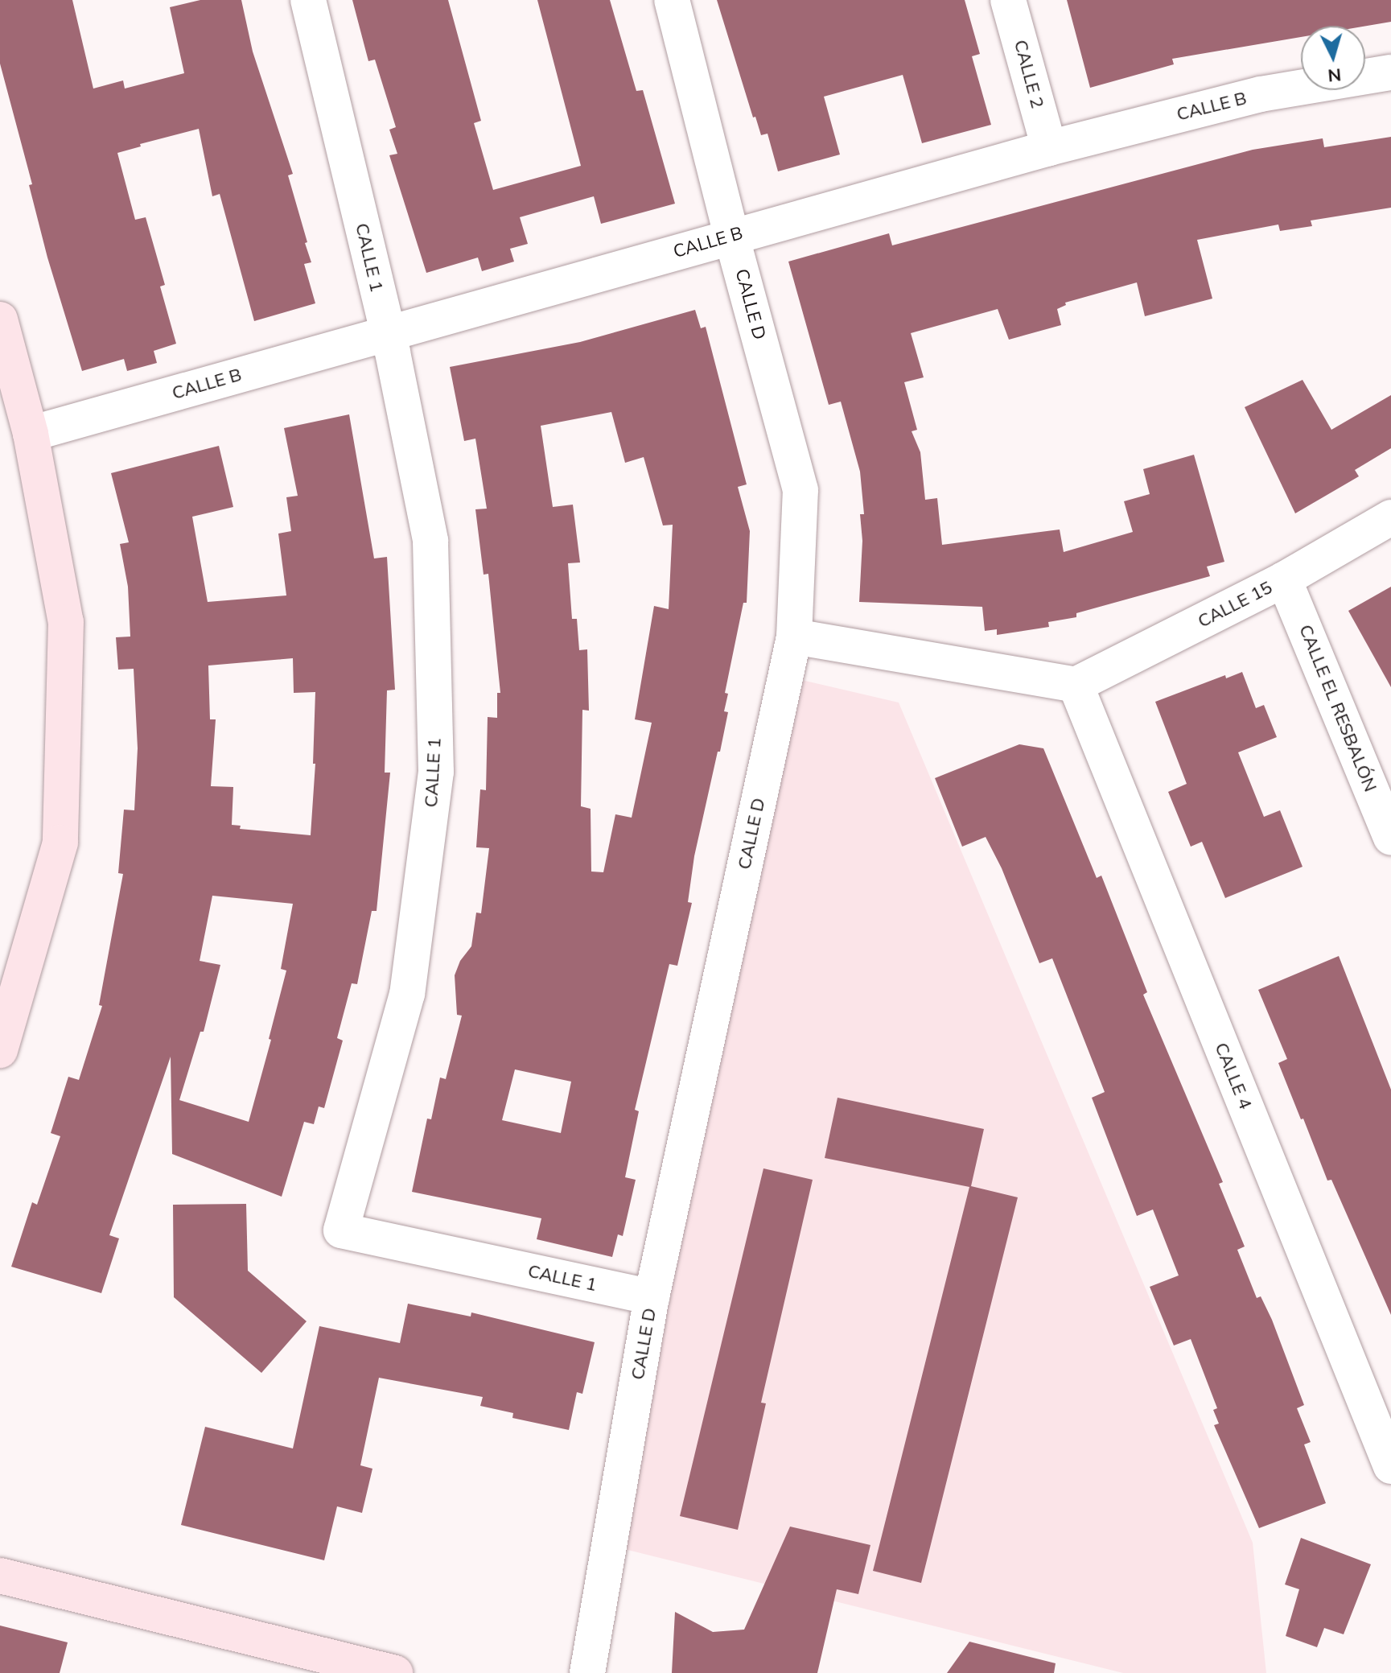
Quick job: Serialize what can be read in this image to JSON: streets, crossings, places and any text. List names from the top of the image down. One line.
{"streets":{"street":["CALLE 2","CALLE B","CALLE 1","CALLE D","CALLE 15","CALLE EL RESBALÓN","CALLE 4"]},"crossings":[["CALLE 2","CALLE B"],["CALLE B","CALLE 1"],["CALLE B","CALLE D"],["CALLE 1","CALLE D"],["CALLE 15","CALLE EL RESBALÓN"],["CALLE 15","CALLE 4"]],"north":"bottom"}
